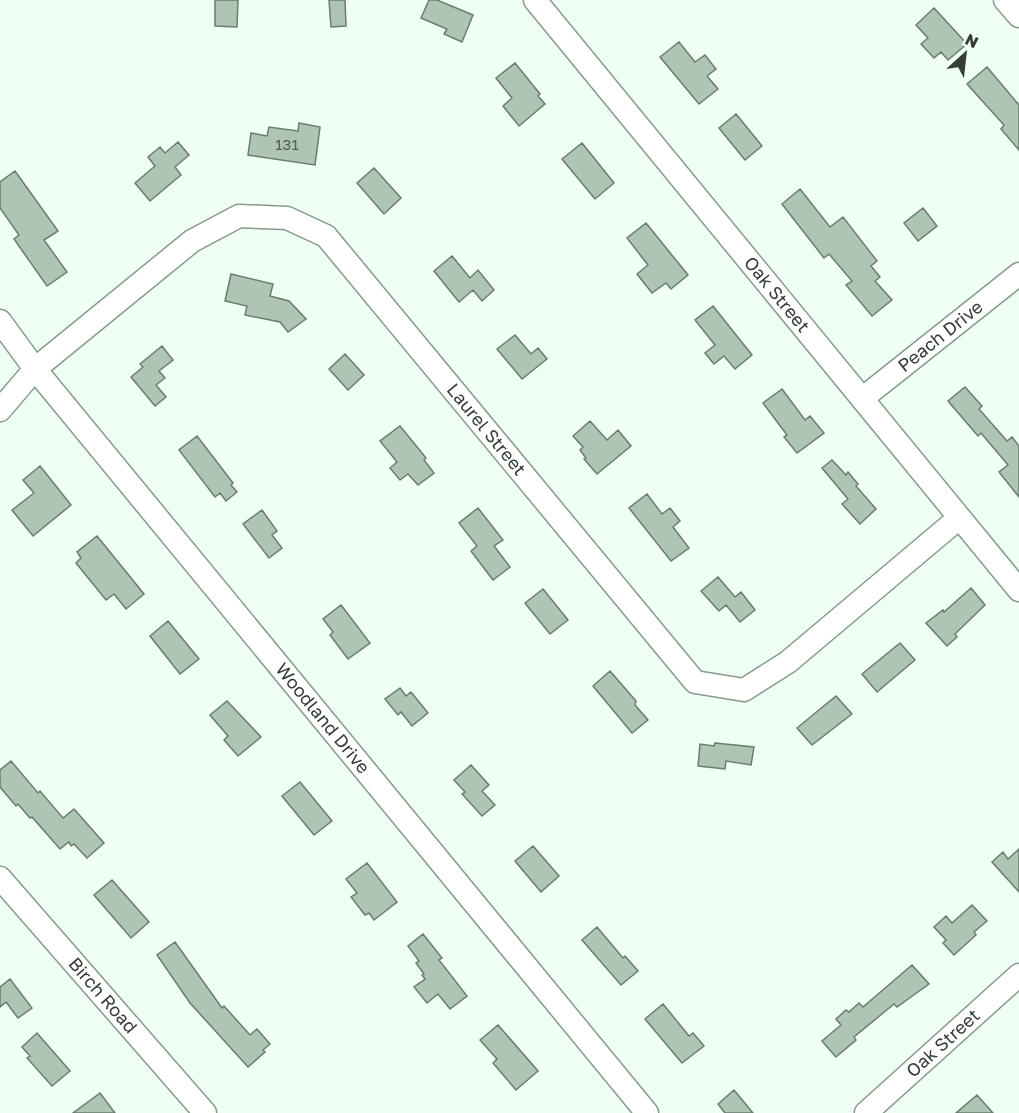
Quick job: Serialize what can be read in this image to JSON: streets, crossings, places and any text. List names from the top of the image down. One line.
{"streets":{"street":["Oak Street","Peach Drive","Laurel Street","Woodland Drive","Birch Road"]},"crossings":[["Oak Street","Peach Drive"],["Oak Street","Laurel Street"],["Laurel Street","Woodland Drive"]],"house_numbers":["131"],"north":"top right"}
